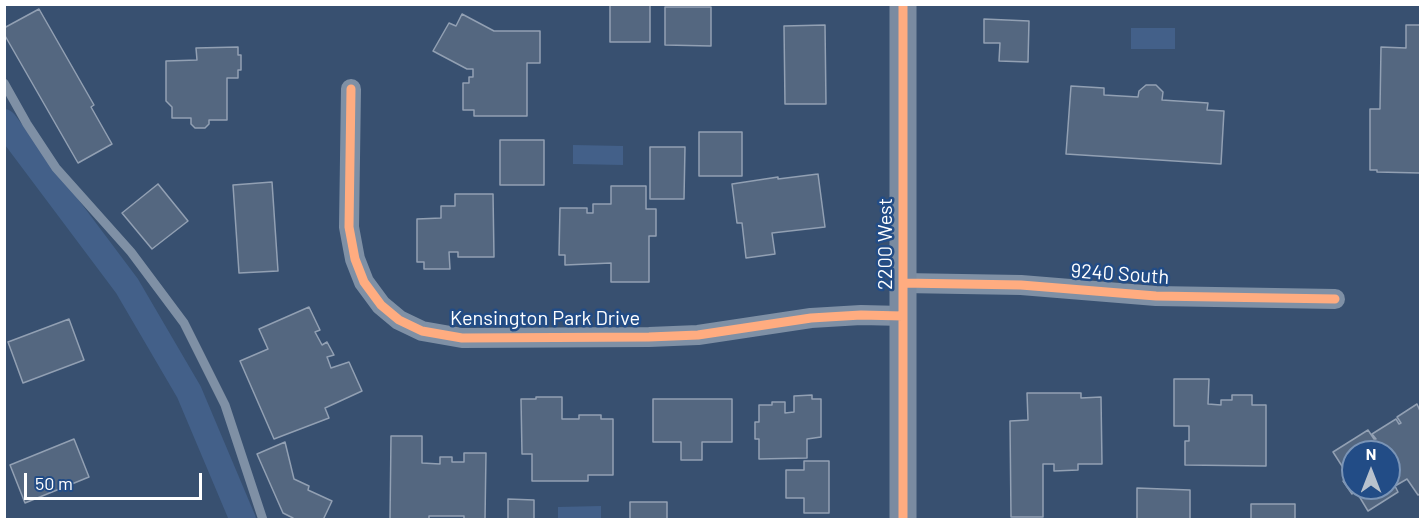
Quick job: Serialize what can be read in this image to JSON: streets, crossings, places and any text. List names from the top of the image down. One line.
{"streets":{"street":["2200 West","9240 South","Kensington Park Drive"]},"crossings":[["2200 West","9240 South"],["2200 West","Kensington Park Drive"]],"scale_bar":"50 m","north":"top"}
